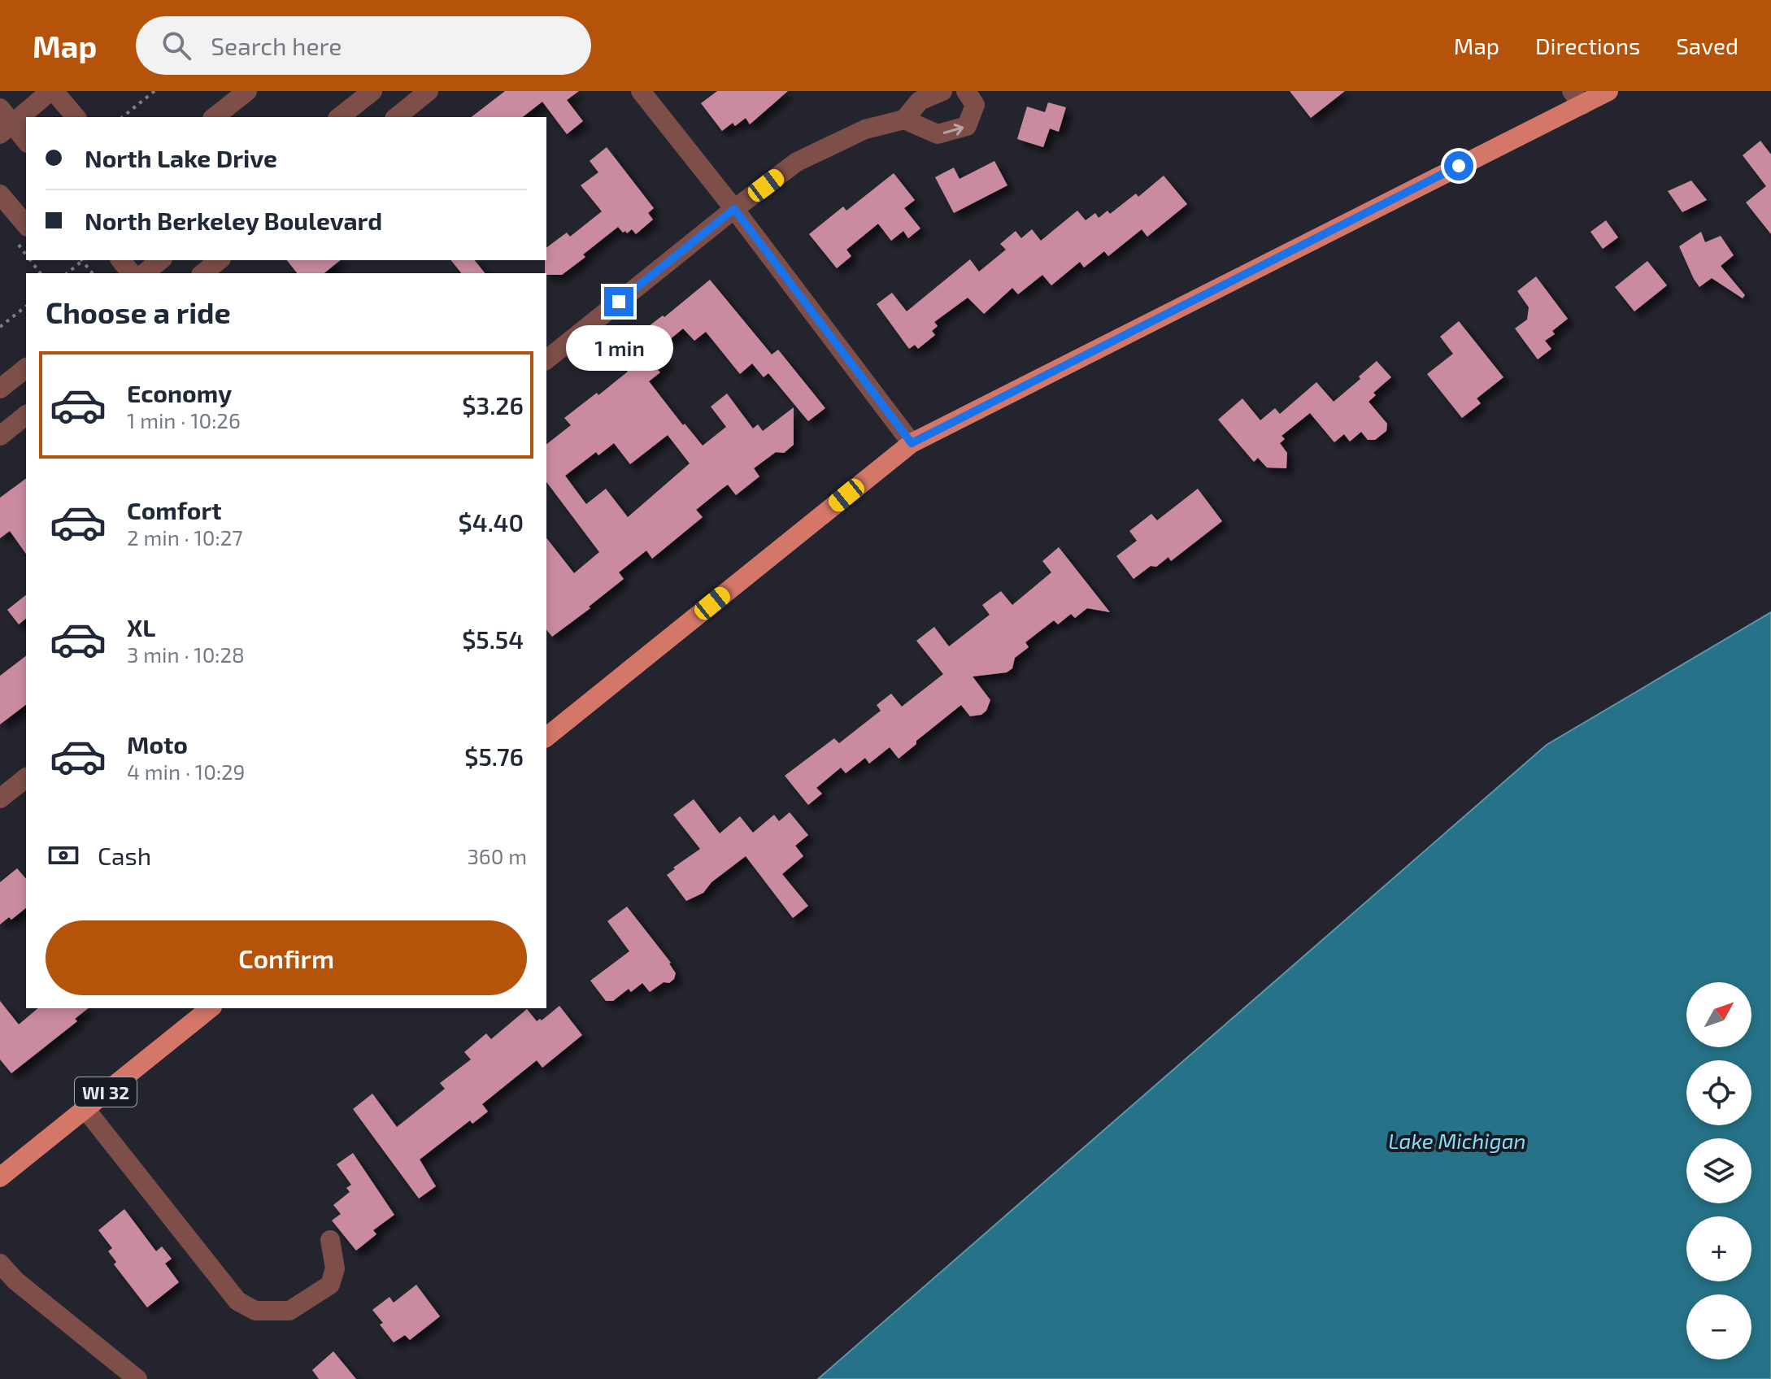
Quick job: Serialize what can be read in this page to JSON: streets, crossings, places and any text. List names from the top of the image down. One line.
{"streets":{"main road":["WI 32"]},"water":["Lake Michigan"],"north":"top right","page":{"header":"Map","search":"Search here","nav":["Map","Directions","Saved"],"banner":["North Lake Drive","North Berkeley Boulevard"],"heading":"Choose a ride","bubble":"1 min","list":[{"name":"Economy","note":"1 min · 10:26","value":"$3.26"},{"name":"Comfort","note":"2 min · 10:27","value":"$4.40"},{"name":"XL","note":"3 min · 10:28","value":"$5.54"},{"name":"Moto","note":"4 min · 10:29","value":"$5.76"}],"pay":["Cash","360 m"],"buttons":"Confirm","map_buttons":["+","−"]}}
